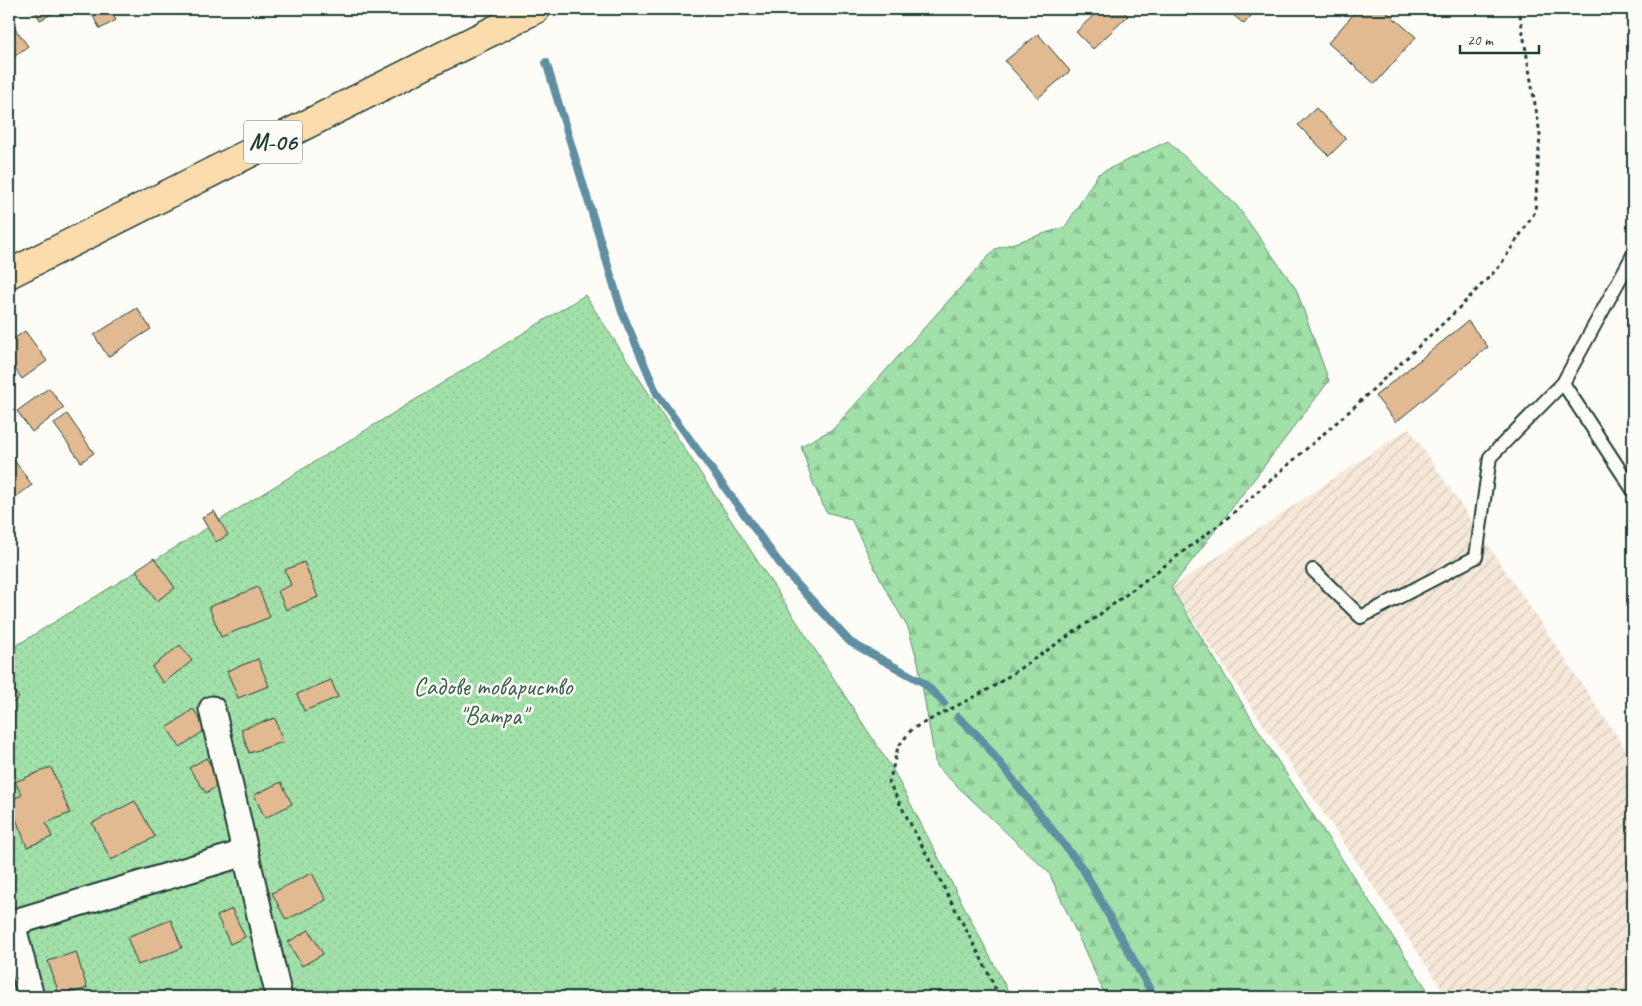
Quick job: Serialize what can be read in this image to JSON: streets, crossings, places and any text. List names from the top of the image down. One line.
{"streets":{"highway":["М-06"]},"parks":["Садове товариство \"Ватра\""],"scale_bar":"20 m"}
